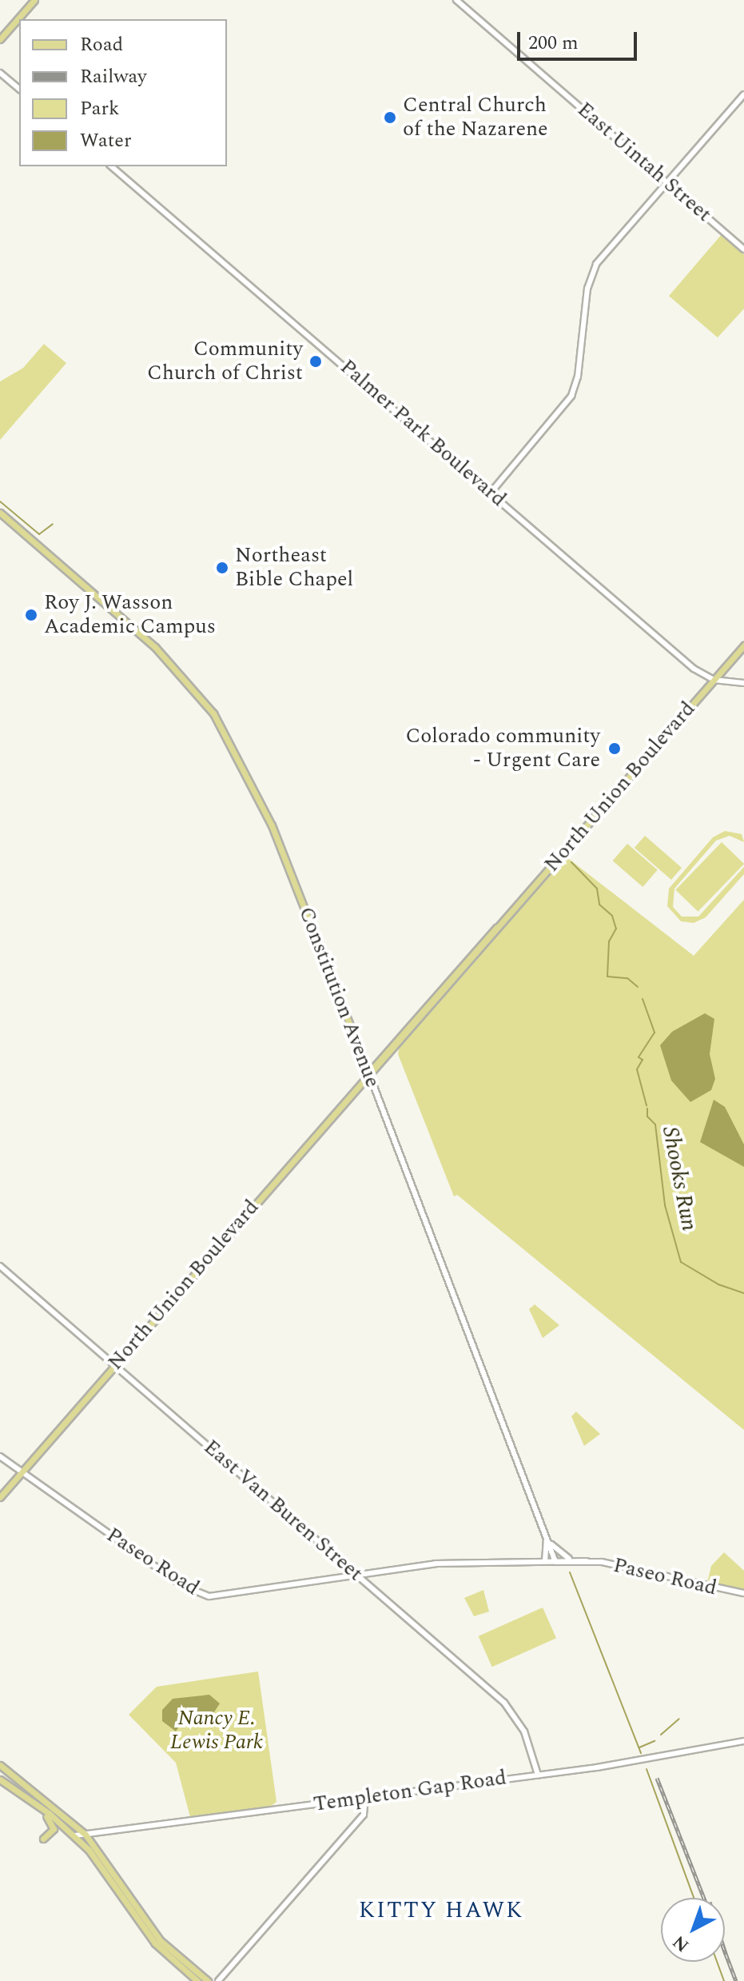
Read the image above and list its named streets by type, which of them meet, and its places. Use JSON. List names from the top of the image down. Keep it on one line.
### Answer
{"streets":{"main road":["North Union Boulevard","Constitution Avenue"],"street":["East Uintah Street","Palmer Park Boulevard","East Van Buren Street","Paseo Road","Templeton Gap Road"]},"crossings":[["Palmer Park Boulevard","North Union Boulevard"],["North Union Boulevard","Constitution Avenue"],["North Union Boulevard","East Van Buren Street"],["North Union Boulevard","Paseo Road"],["Constitution Avenue","Paseo Road"],["East Van Buren Street","Paseo Road"],["East Van Buren Street","Templeton Gap Road"]],"districts":["KITTY HAWK"],"water":["Shooks Run"],"parks":["Nancy E. Lewis Park"],"places":["Central Church of the Nazarene","Community Church of Christ","Northeast Bible Chapel","Roy J. Wasson Academic Campus","Colorado community - Urgent Care"],"legend":["Road","Railway","Park","Water"],"scale_bar":"200 m","north":"bottom left"}
